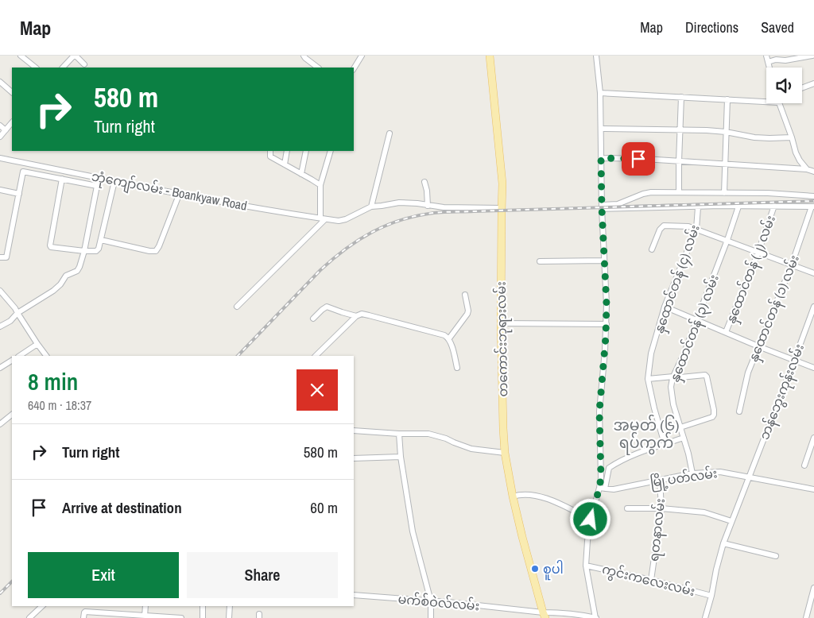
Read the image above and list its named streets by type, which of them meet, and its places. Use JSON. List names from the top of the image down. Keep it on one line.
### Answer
{"streets":{"main road":["တကောင်းဘုရားလမ်း"],"street":["ဘုံကျော်လမ်း - Boankyaw Road","နှထောင်တန် (၂) လမ်း","နှထောင်တန် (၄) လမ်း","နှထောင်တန် (၁) လမ်း","နှထောင်တန် (၃) လမ်း","ဘန်ဘွေးကုန်းလမ်း","မြို့ပတ်လမ်း","ရတနာလမ်း","ကွင်းကလေးလမ်း","မက်စ်ဝဲလ်လမ်း"]},"crossings":[["နှထောင်တန် (၃) လမ်း","မြို့ပတ်လမ်း"],["တကောင်းဘုရားလမ်း","မက်စ်ဝဲလ်လမ်း"],["ဘန်ဘွေးကုန်းလမ်း","မြို့ပတ်လမ်း"],["ဘန်ဘွေးကုန်းလမ်း","ကွင်းကလေးလမ်း"],["မြို့ပတ်လမ်း","ရတနာလမ်း"],["ရတနာလမ်း","ကွင်းကလေးလမ်း"]],"districts":["အမှတ် (၆) ရပ်ကွက်"],"places":["စူပါ"],"page":{"header":"Map","nav":["Map","Directions","Saved"],"turn":["580 m","Turn right"],"heading":["8 min","640 m · 18:37"],"list":[{"name":"Turn right","value":"580 m"},{"name":"Arrive at destination","value":"60 m"}],"buttons":["Exit","Share"]}}
